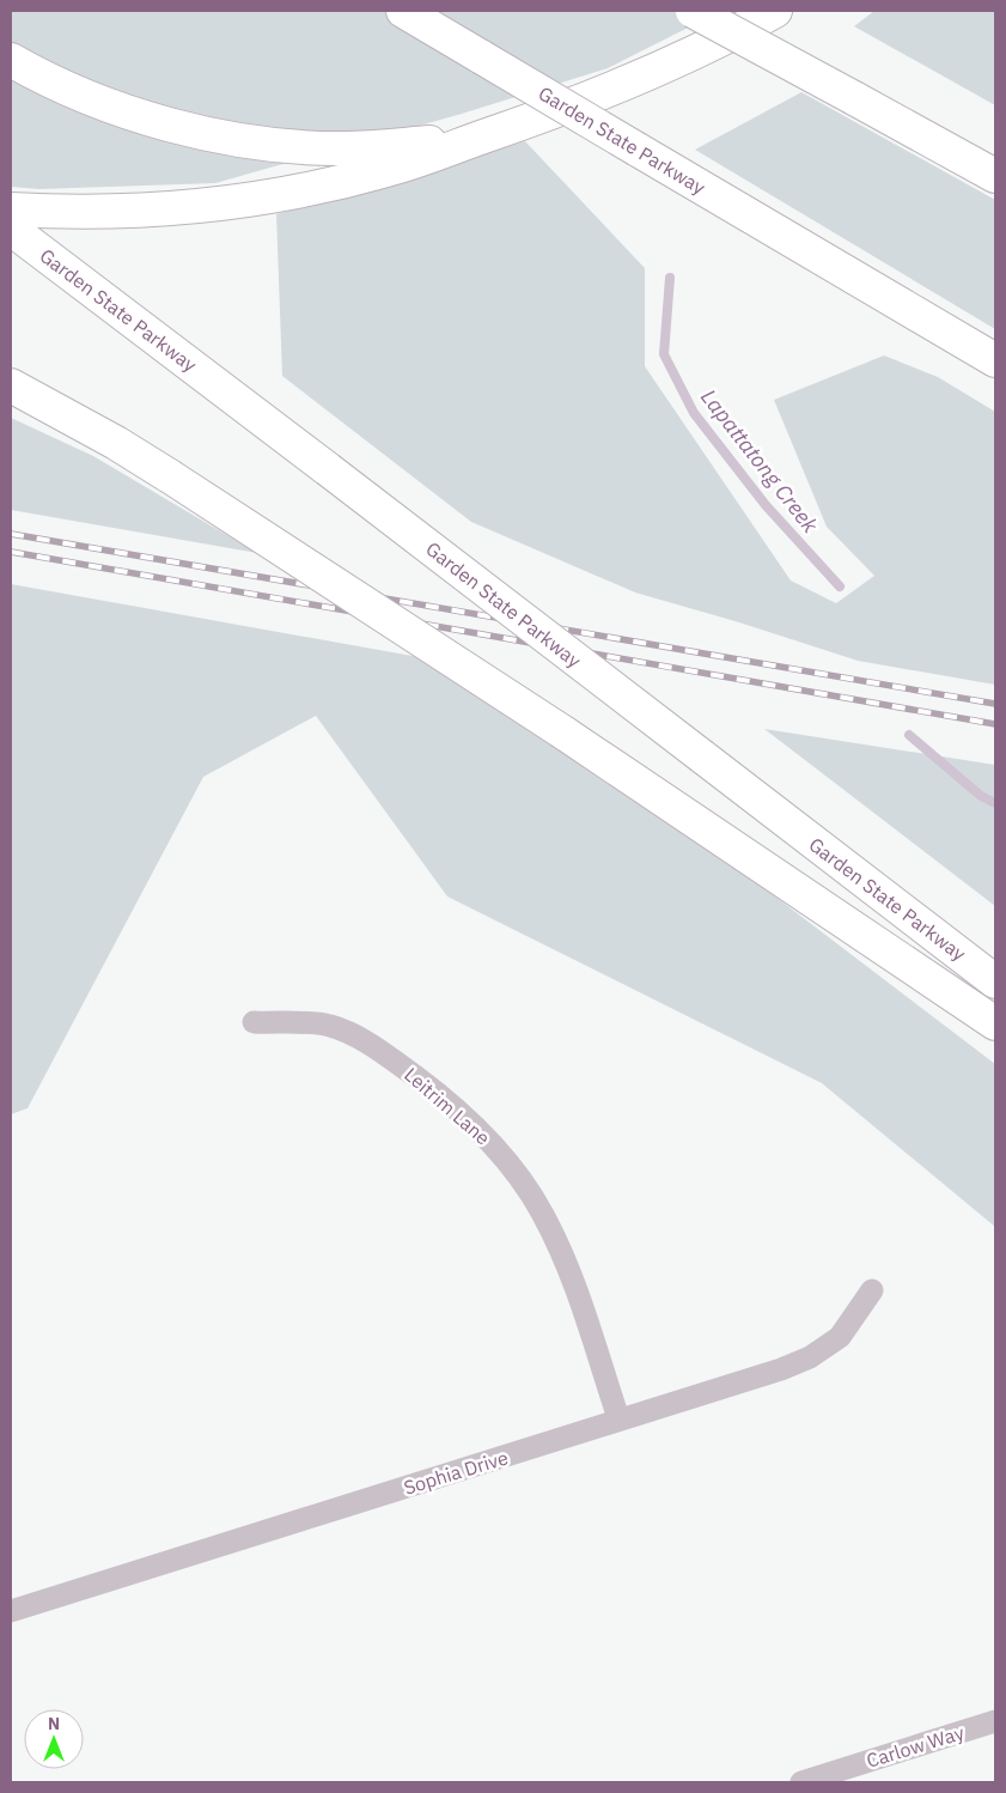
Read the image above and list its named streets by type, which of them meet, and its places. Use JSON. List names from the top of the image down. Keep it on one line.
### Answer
{"streets":{"highway":["Garden State Parkway"],"street":["Leitrim Lane","Sophia Drive","Carlow Way"]},"crossings":[["Leitrim Lane","Sophia Drive"]],"water":["Lapattatong Creek"],"north":"top"}
